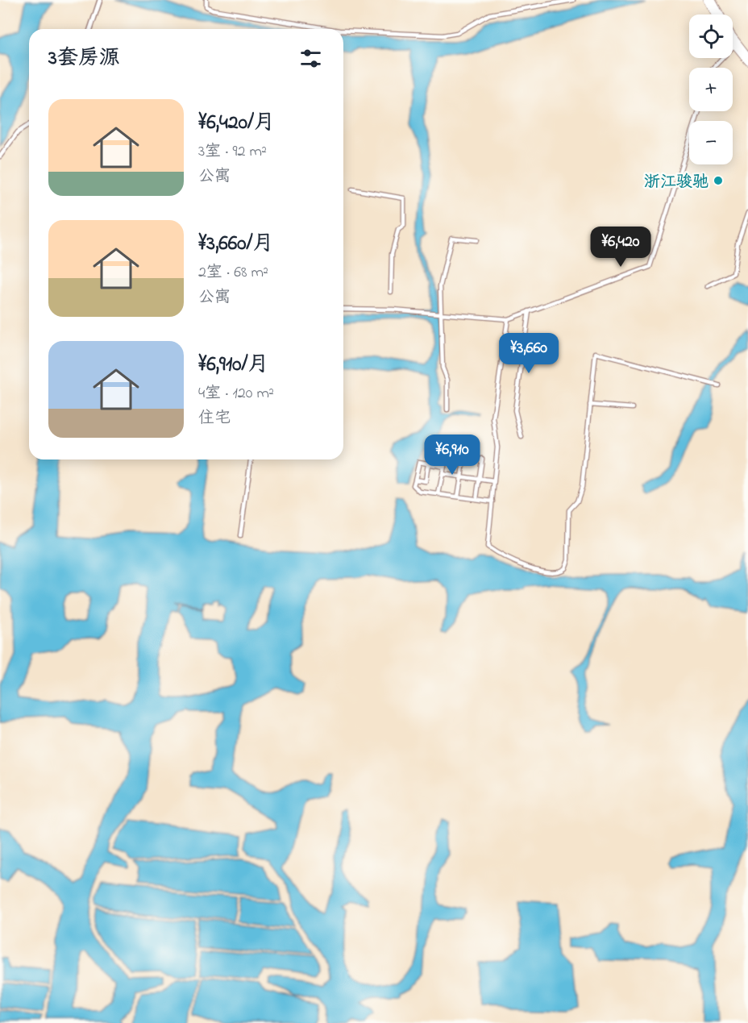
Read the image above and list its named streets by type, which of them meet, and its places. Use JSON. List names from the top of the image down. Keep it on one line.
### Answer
{"places":["浙江骏驰"],"page":{"map_buttons":["+","−"],"heading":"3套房源","list":[{"name":"¥6,420/月","note":"3室 · 92 m² · 公寓"},{"name":"¥3,660/月","note":"2室 · 68 m² · 公寓"},{"name":"¥6,910/月","note":"4室 · 120 m² · 住宅"}],"price":["¥6,420","¥3,660","¥6,910"]}}
